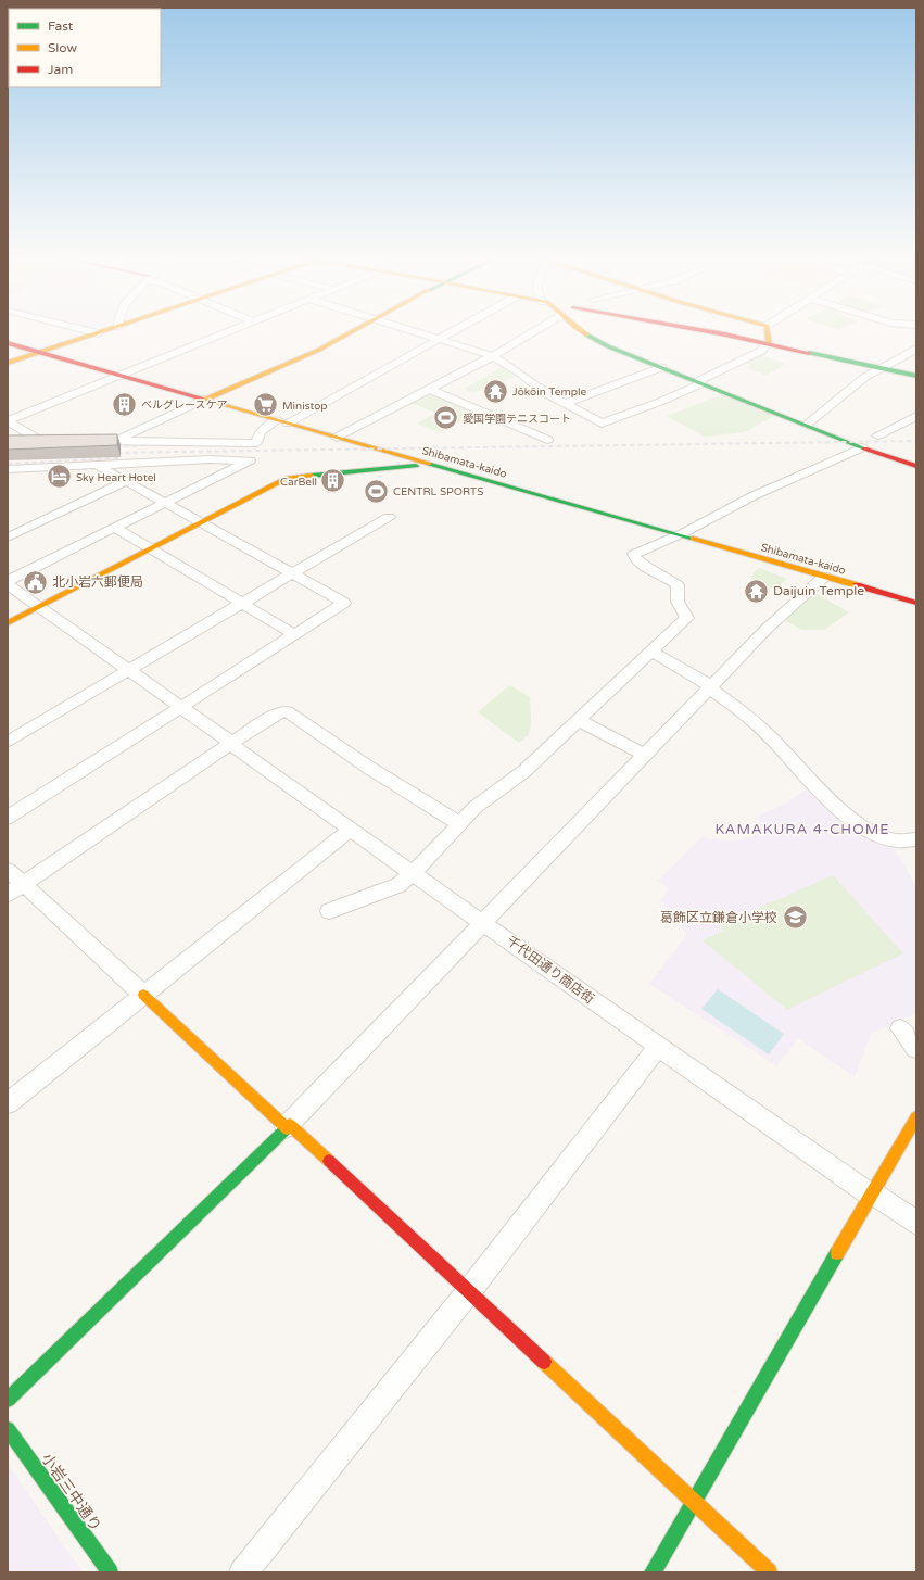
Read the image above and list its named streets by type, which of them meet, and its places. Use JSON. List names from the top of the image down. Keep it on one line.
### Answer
{"streets":{"street":["Shibamata-kaido","千代田通り商店街","小岩三中通り"]},"districts":["KAMAKURA 4-CHOME"],"places":{"temple":["Jōkōin Temple","Daijuin Temple"],"building":["ベルグレースケア","CarBell"],"supermarket":["Ministop"],"sports":["愛国学園テニスコート","CENTRL SPORTS"],"hotel":["Sky Heart Hotel"],"public building":["北小岩六郵便局"],"school or university":["葛飾区立鎌倉小学校"]},"legend":["Fast","Slow","Jam"]}
